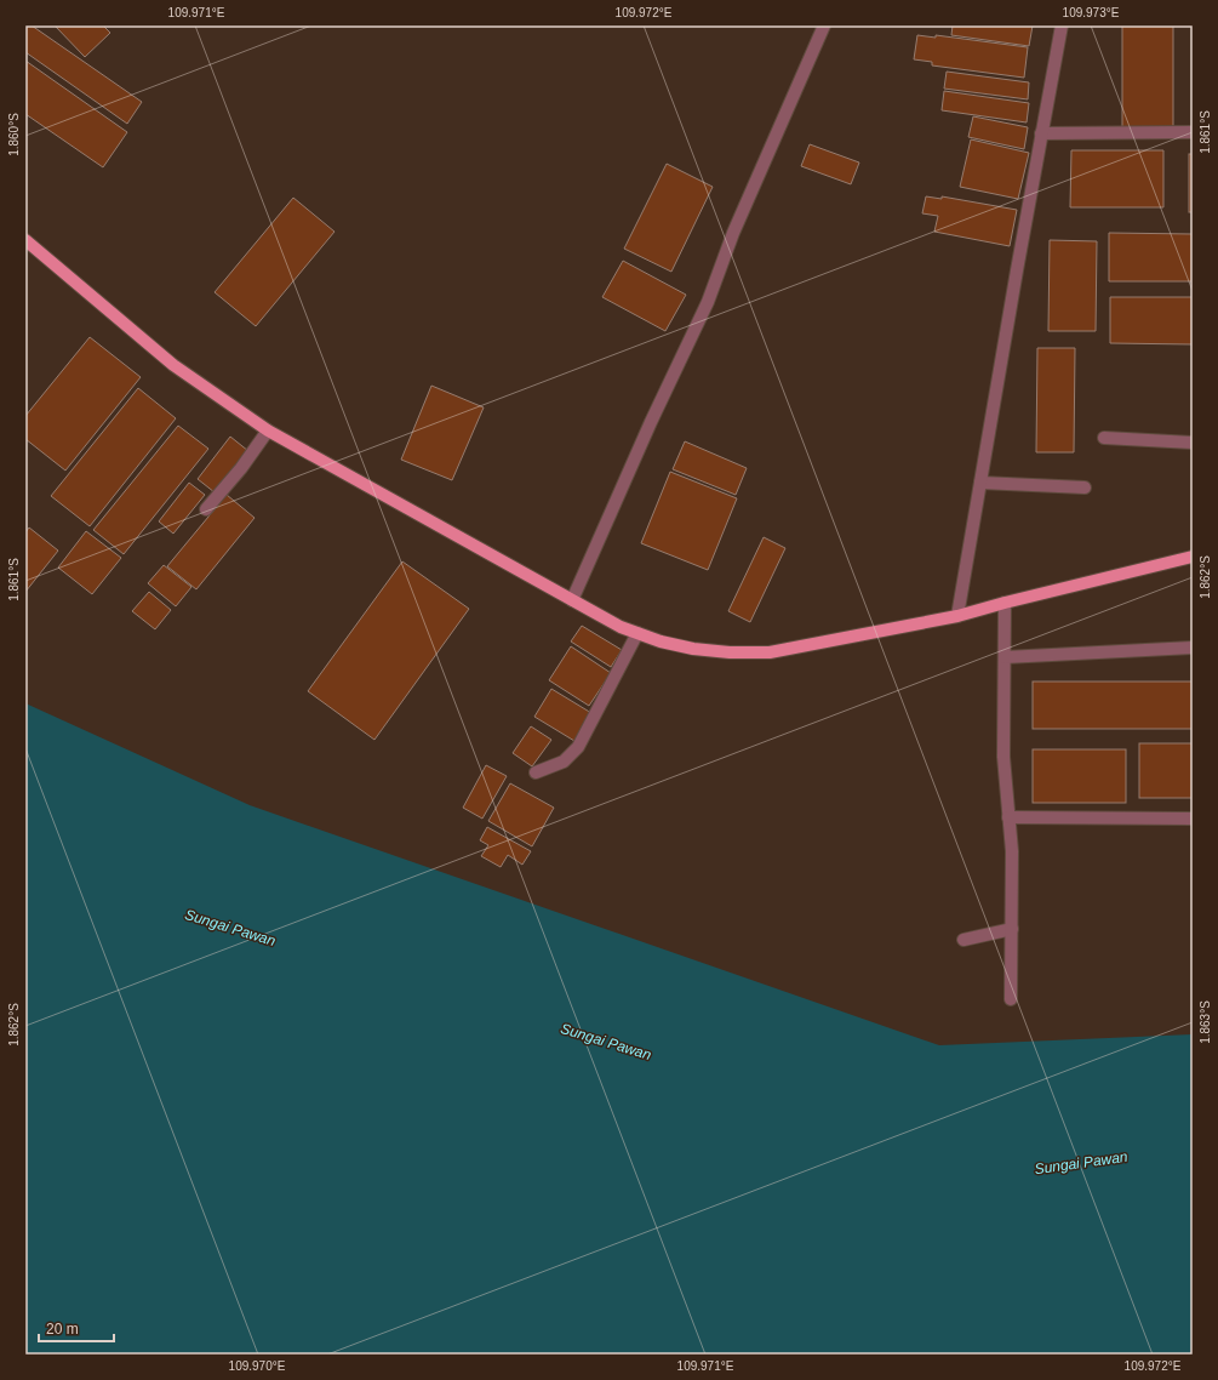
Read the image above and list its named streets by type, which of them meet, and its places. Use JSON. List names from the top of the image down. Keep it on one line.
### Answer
{"water":["Sungai Pawan"],"scale_bar":"20 m","coordinates":["109.971°E","109.972°E","109.973°E","1.861°S","1.860°S","1.862°S","1.863°S","109.970°E"]}
